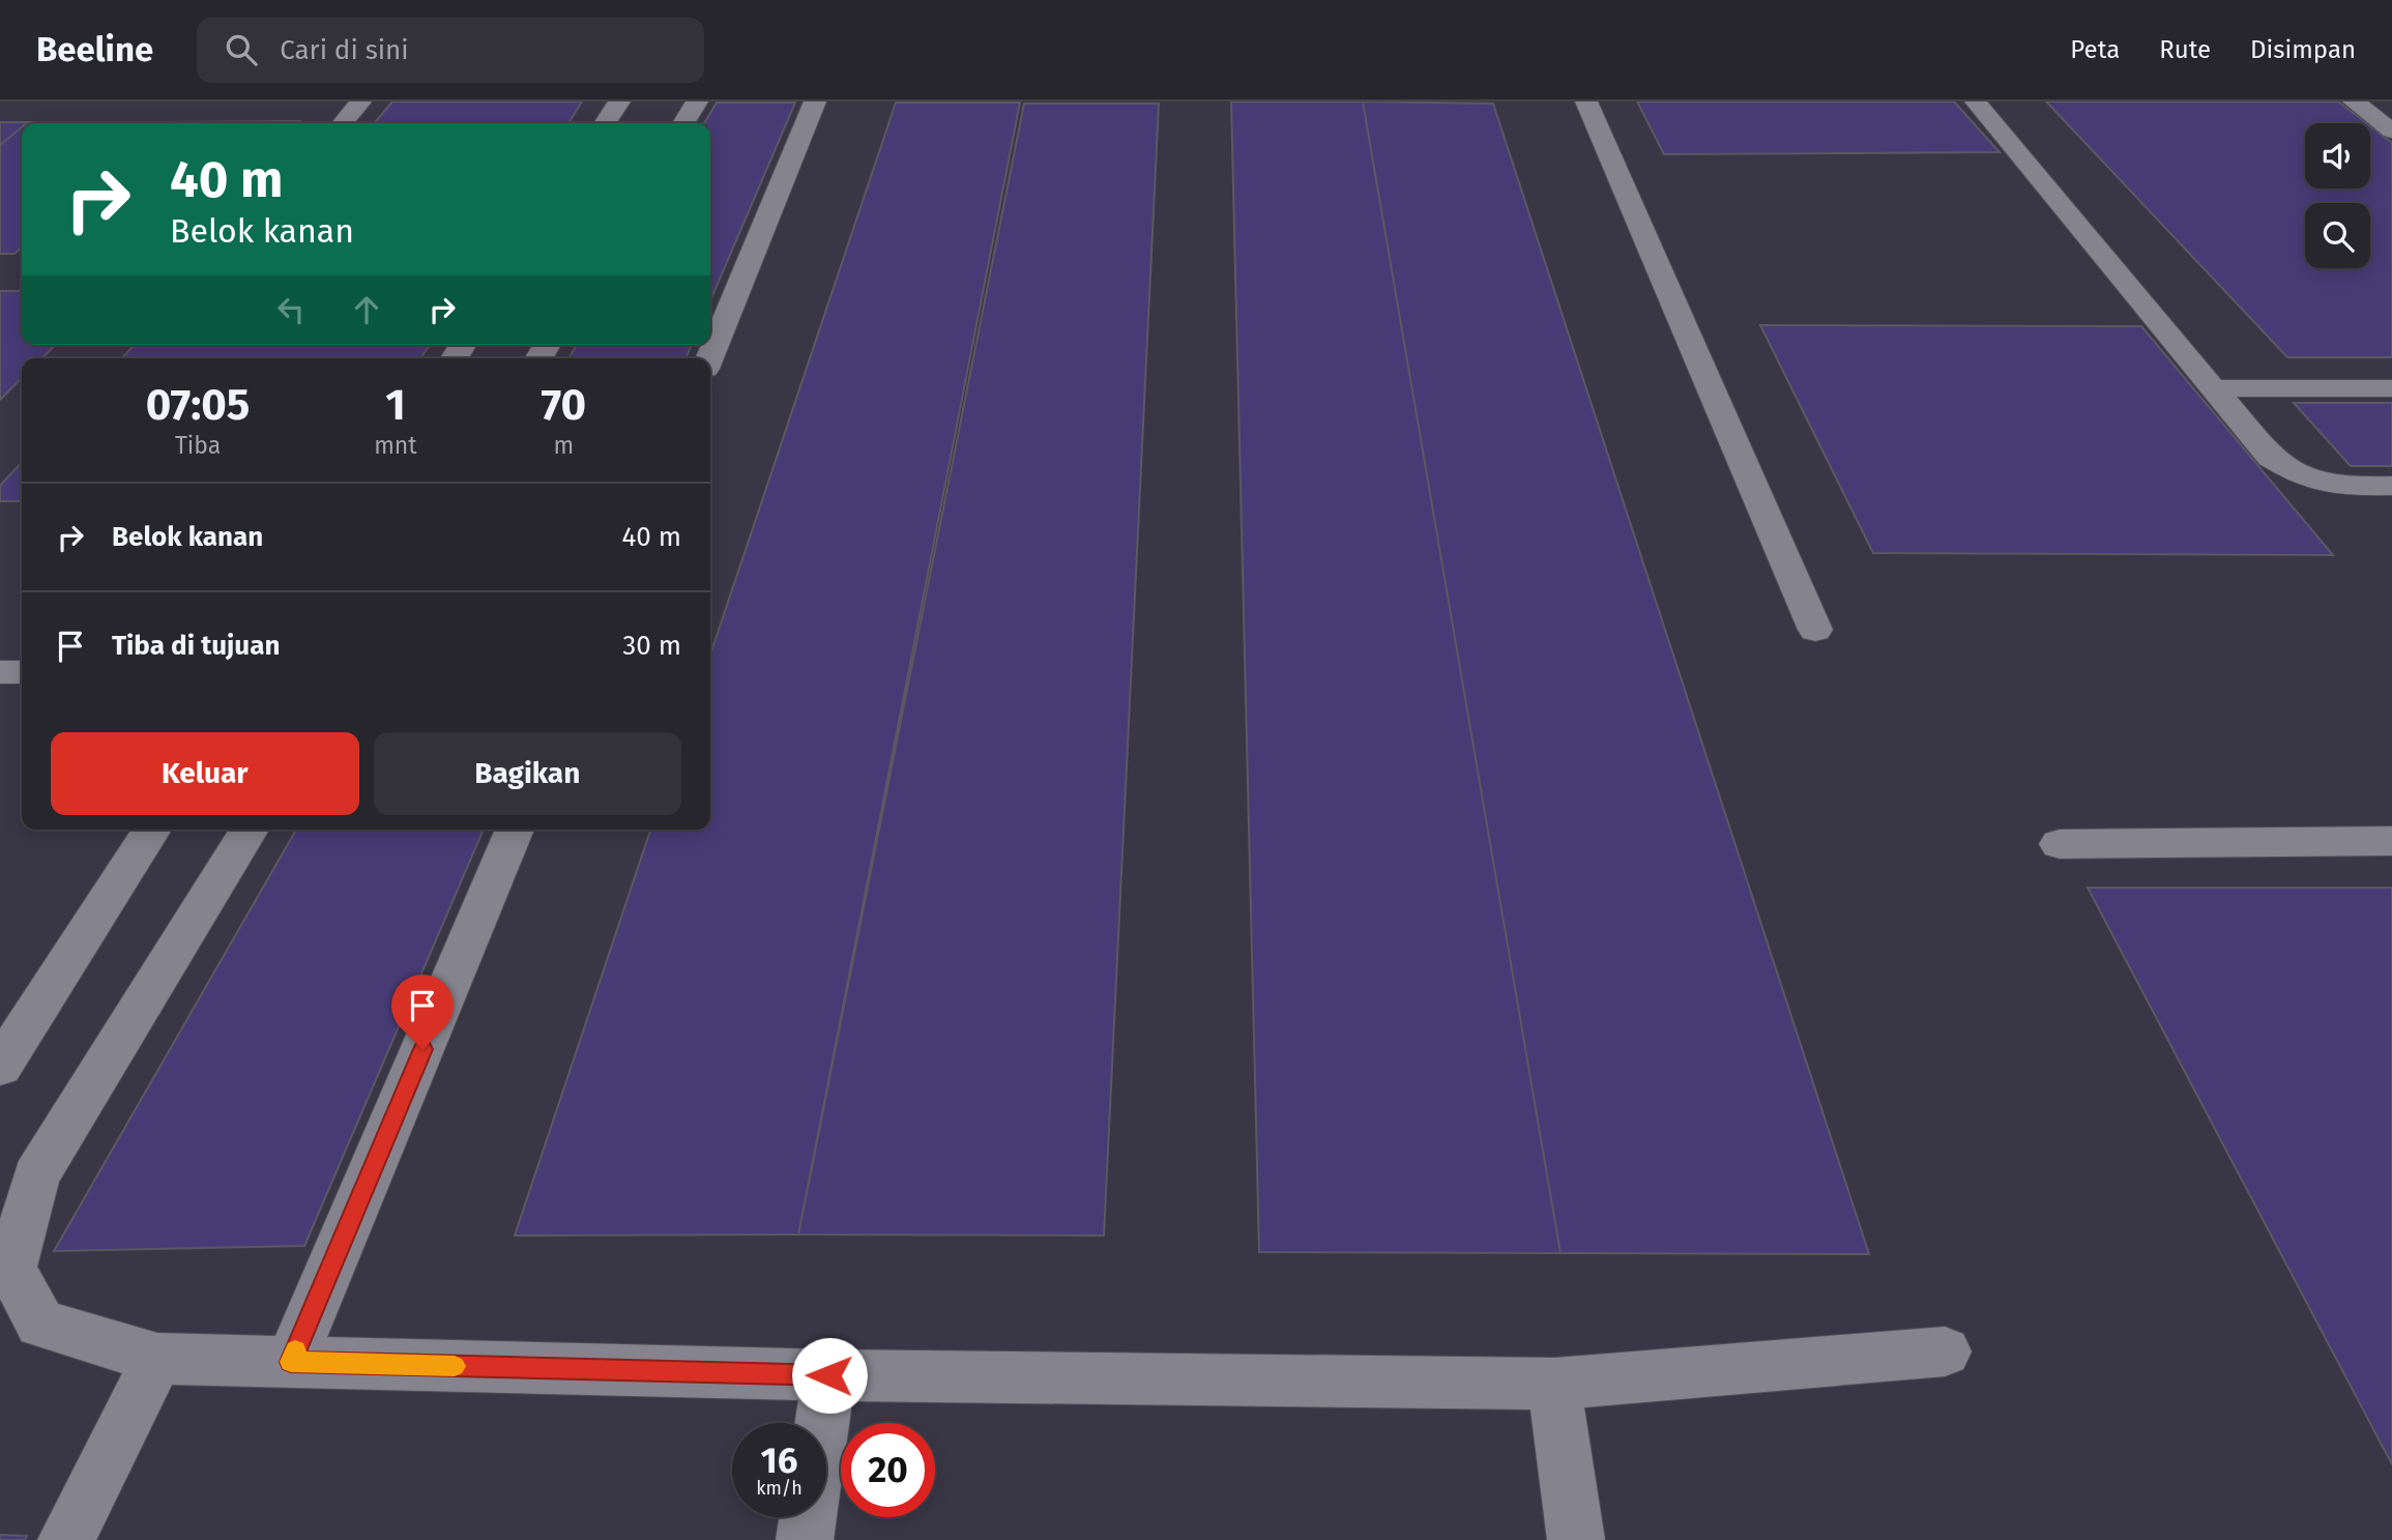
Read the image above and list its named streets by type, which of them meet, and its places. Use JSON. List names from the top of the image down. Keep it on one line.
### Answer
{"page":{"header":"Beeline","search":"Cari di sini","nav":["Peta","Rute","Disimpan"],"turn":["40 m","Belok kanan"],"eta":["07:05","Tiba","1","mnt","70","m"],"list":[{"name":"Belok kanan","value":"40 m"},{"name":"Tiba di tujuan","value":"30 m"}],"buttons":["Keluar","Bagikan"],"speed":"16 km/h","limit":"20"}}
